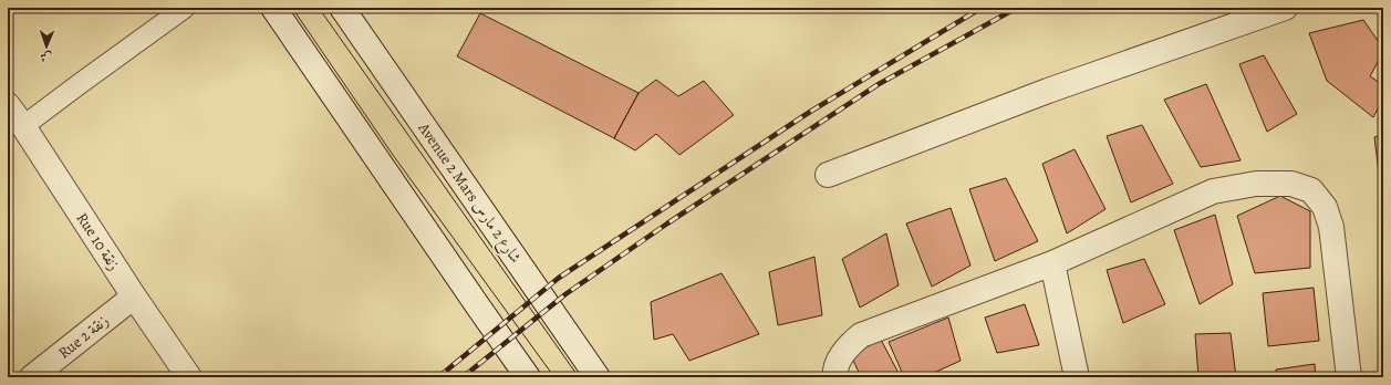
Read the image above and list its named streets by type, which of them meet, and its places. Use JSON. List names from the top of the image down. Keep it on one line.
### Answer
{"streets":{"street":["Avenue 2 Mars شارع 2 مارس","Rue 10 زنقة","Rue 2 زنقة"]},"crossings":[["Rue 10 زنقة","Rue 2 زنقة"]],"north":"bottom"}
